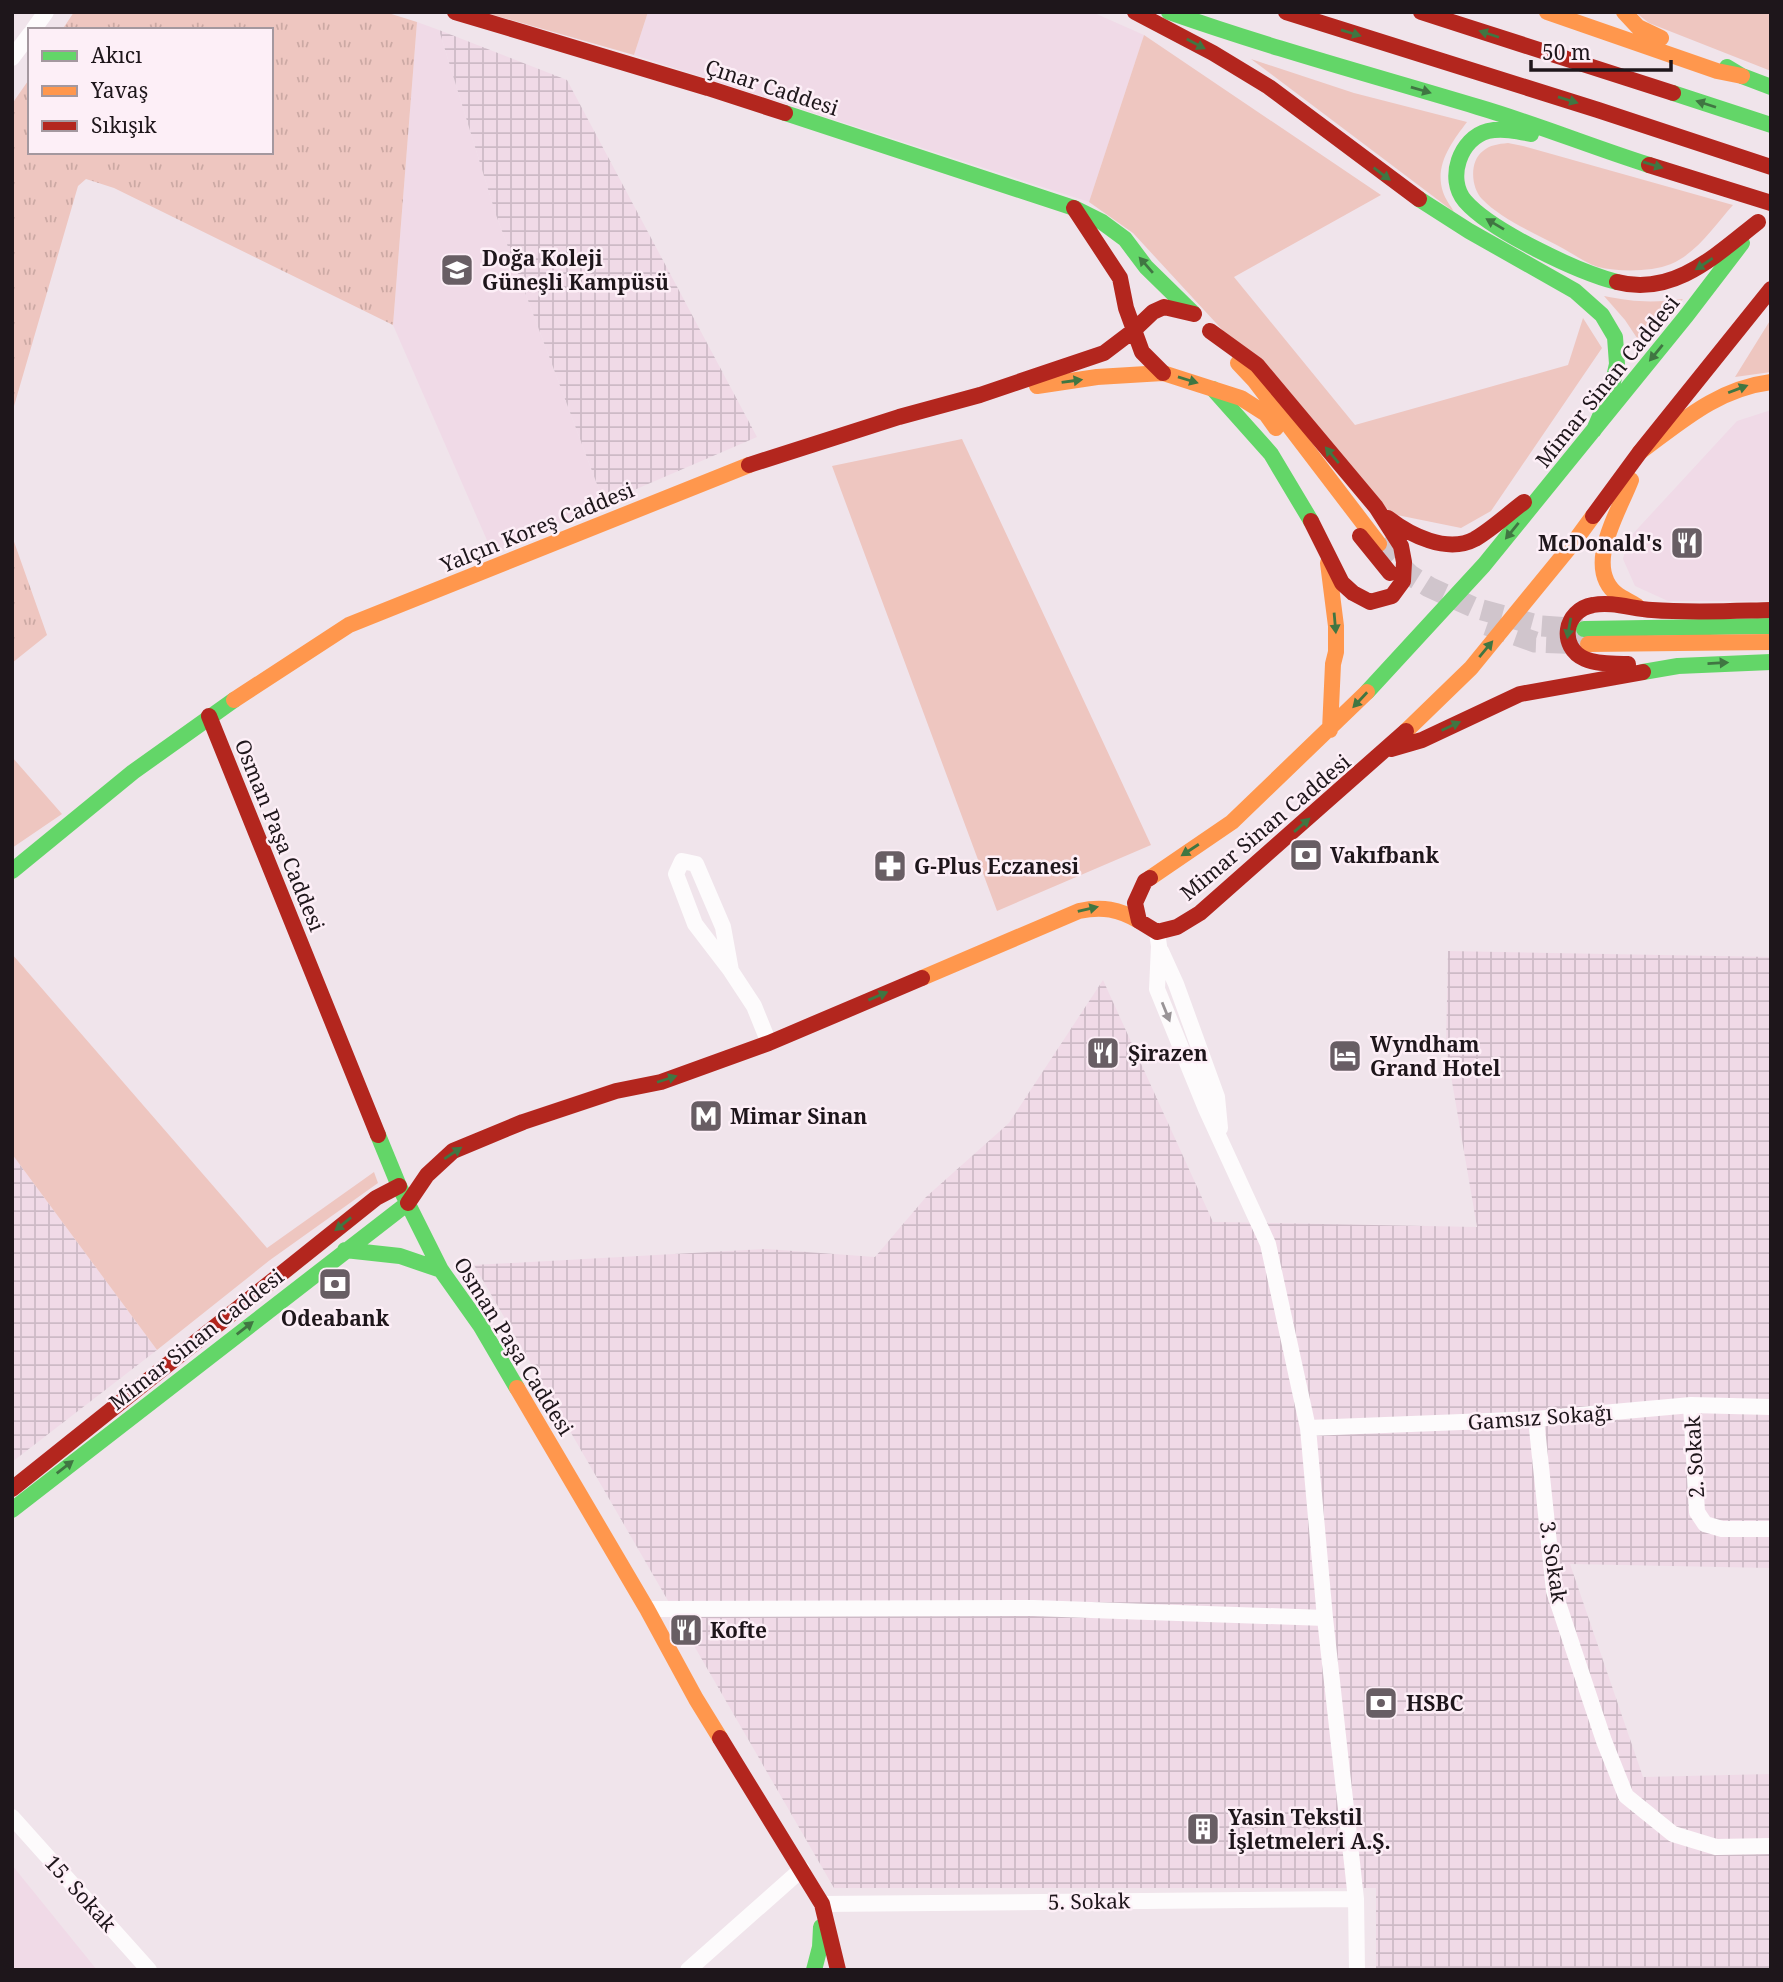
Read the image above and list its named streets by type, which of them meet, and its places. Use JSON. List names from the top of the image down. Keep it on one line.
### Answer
{"streets":{"main road":["Çınar Caddesi","Mimar Sinan Caddesi","Yalçın Koreş Caddesi","Osman Paşa Caddesi"],"street":["Gamsız Sokağı","2. Sokak","3. Sokak","15. Sokak","5. Sokak"]},"crossings":[["Çınar Caddesi","Yalçın Koreş Caddesi"],["Mimar Sinan Caddesi","Osman Paşa Caddesi"],["Yalçın Koreş Caddesi","Osman Paşa Caddesi"],["Osman Paşa Caddesi","5. Sokak"],["Gamsız Sokağı","2. Sokak"],["Gamsız Sokağı","3. Sokak"]],"places":{"school or university":["Doğa Koleji Güneşli Kampüsü"],"restaurant":["McDonald's","Şirazen","Kofte"],"bank":["Vakıfbank","Odeabank","HSBC"],"pharmacy":["G-Plus Eczanesi"],"hotel":["Wyndham Grand Hotel"],"metro station":["Mimar Sinan"],"building":["Yasin Tekstil İşletmeleri A.Ş."]},"legend":["Akıcı","Yavaş","Sıkışık"],"scale_bar":"50 m"}
